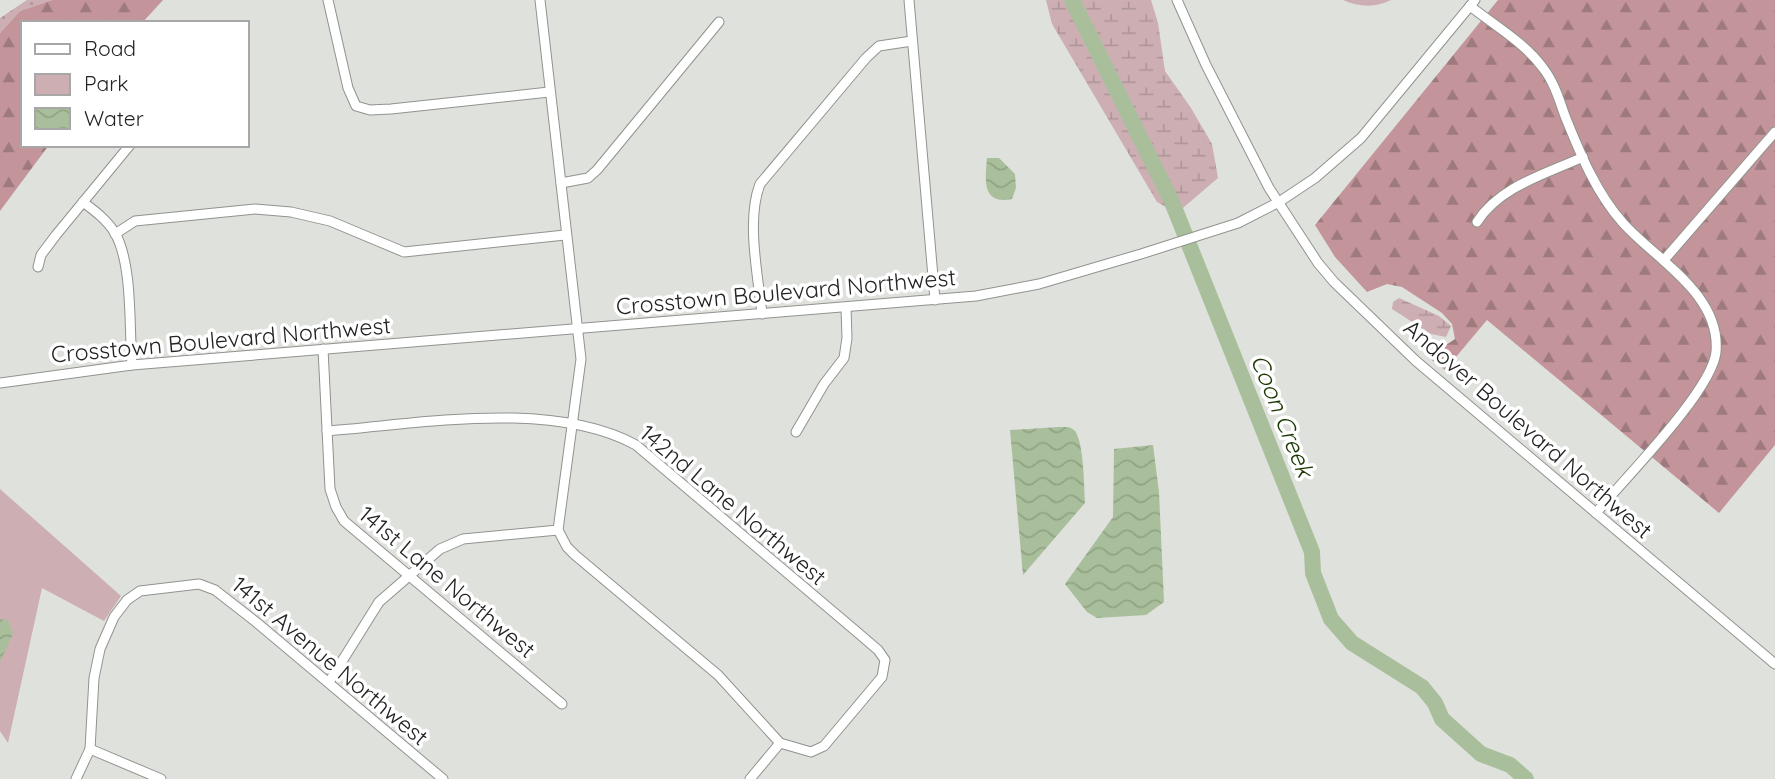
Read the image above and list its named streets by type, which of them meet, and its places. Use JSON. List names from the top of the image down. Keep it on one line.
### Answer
{"streets":{"street":["Crosstown Boulevard Northwest","Andover Boulevard Northwest","142nd Lane Northwest","141st Lane Northwest","141st Avenue Northwest"]},"crossings":[["Crosstown Boulevard Northwest","Andover Boulevard Northwest"],["Crosstown Boulevard Northwest","141st Lane Northwest"],["142nd Lane Northwest","141st Lane Northwest"]],"water":["Coon Creek"],"legend":["Road","Park","Water"]}
